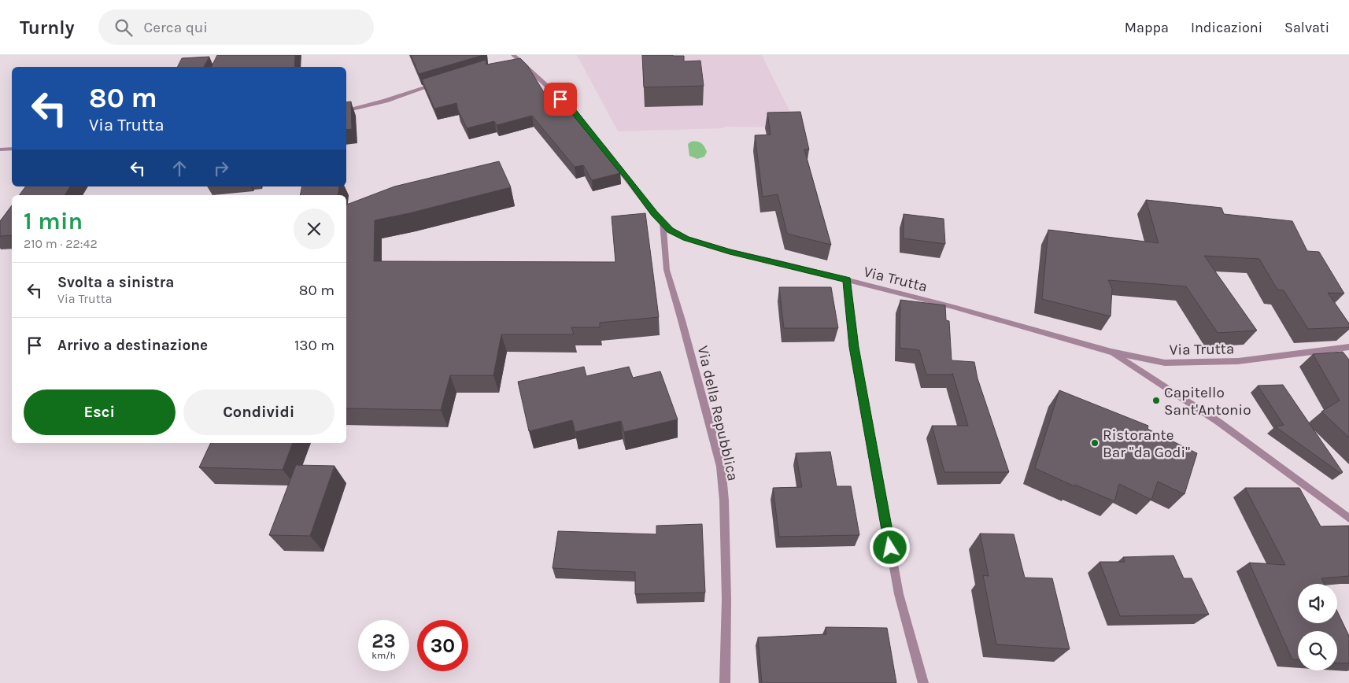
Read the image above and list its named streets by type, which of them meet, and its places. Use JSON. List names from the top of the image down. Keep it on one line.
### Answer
{"streets":{"street":["Via Trutta","Via della Repubblica"]},"crossings":[["Via Trutta","Via della Repubblica"]],"places":["Capitello Sant'Antonio","Ristorante Bar \"da Godi\""],"page":{"header":"Turnly","search":"Cerca qui","nav":["Mappa","Indicazioni","Salvati"],"turn":["80 m","Via Trutta"],"heading":["1 min","210 m · 22:42"],"list":[{"name":"Svolta a sinistra","note":"Via Trutta","value":"80 m"},{"name":"Arrivo a destinazione","value":"130 m"}],"buttons":["Esci","Condividi"],"speed":"23 km/h","limit":"30"}}
